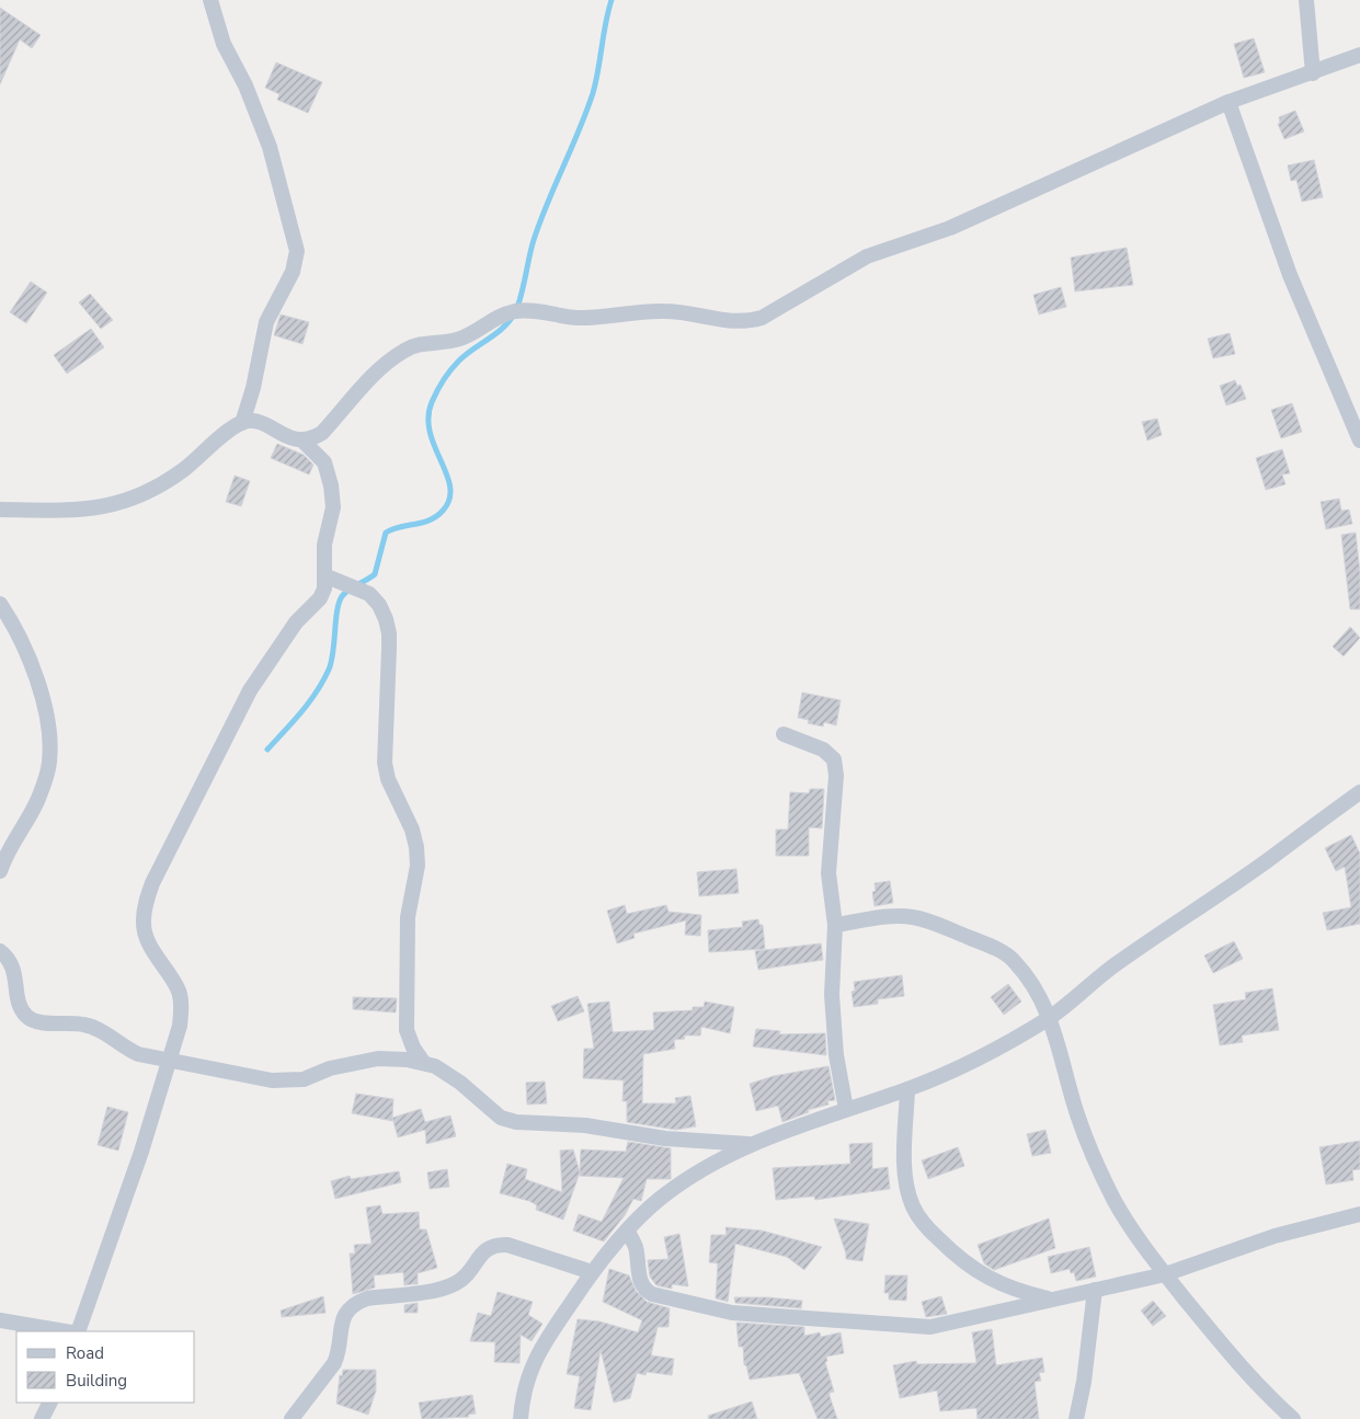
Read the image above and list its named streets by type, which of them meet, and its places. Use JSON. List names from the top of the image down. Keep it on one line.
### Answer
{"legend":["Road","Building"]}
